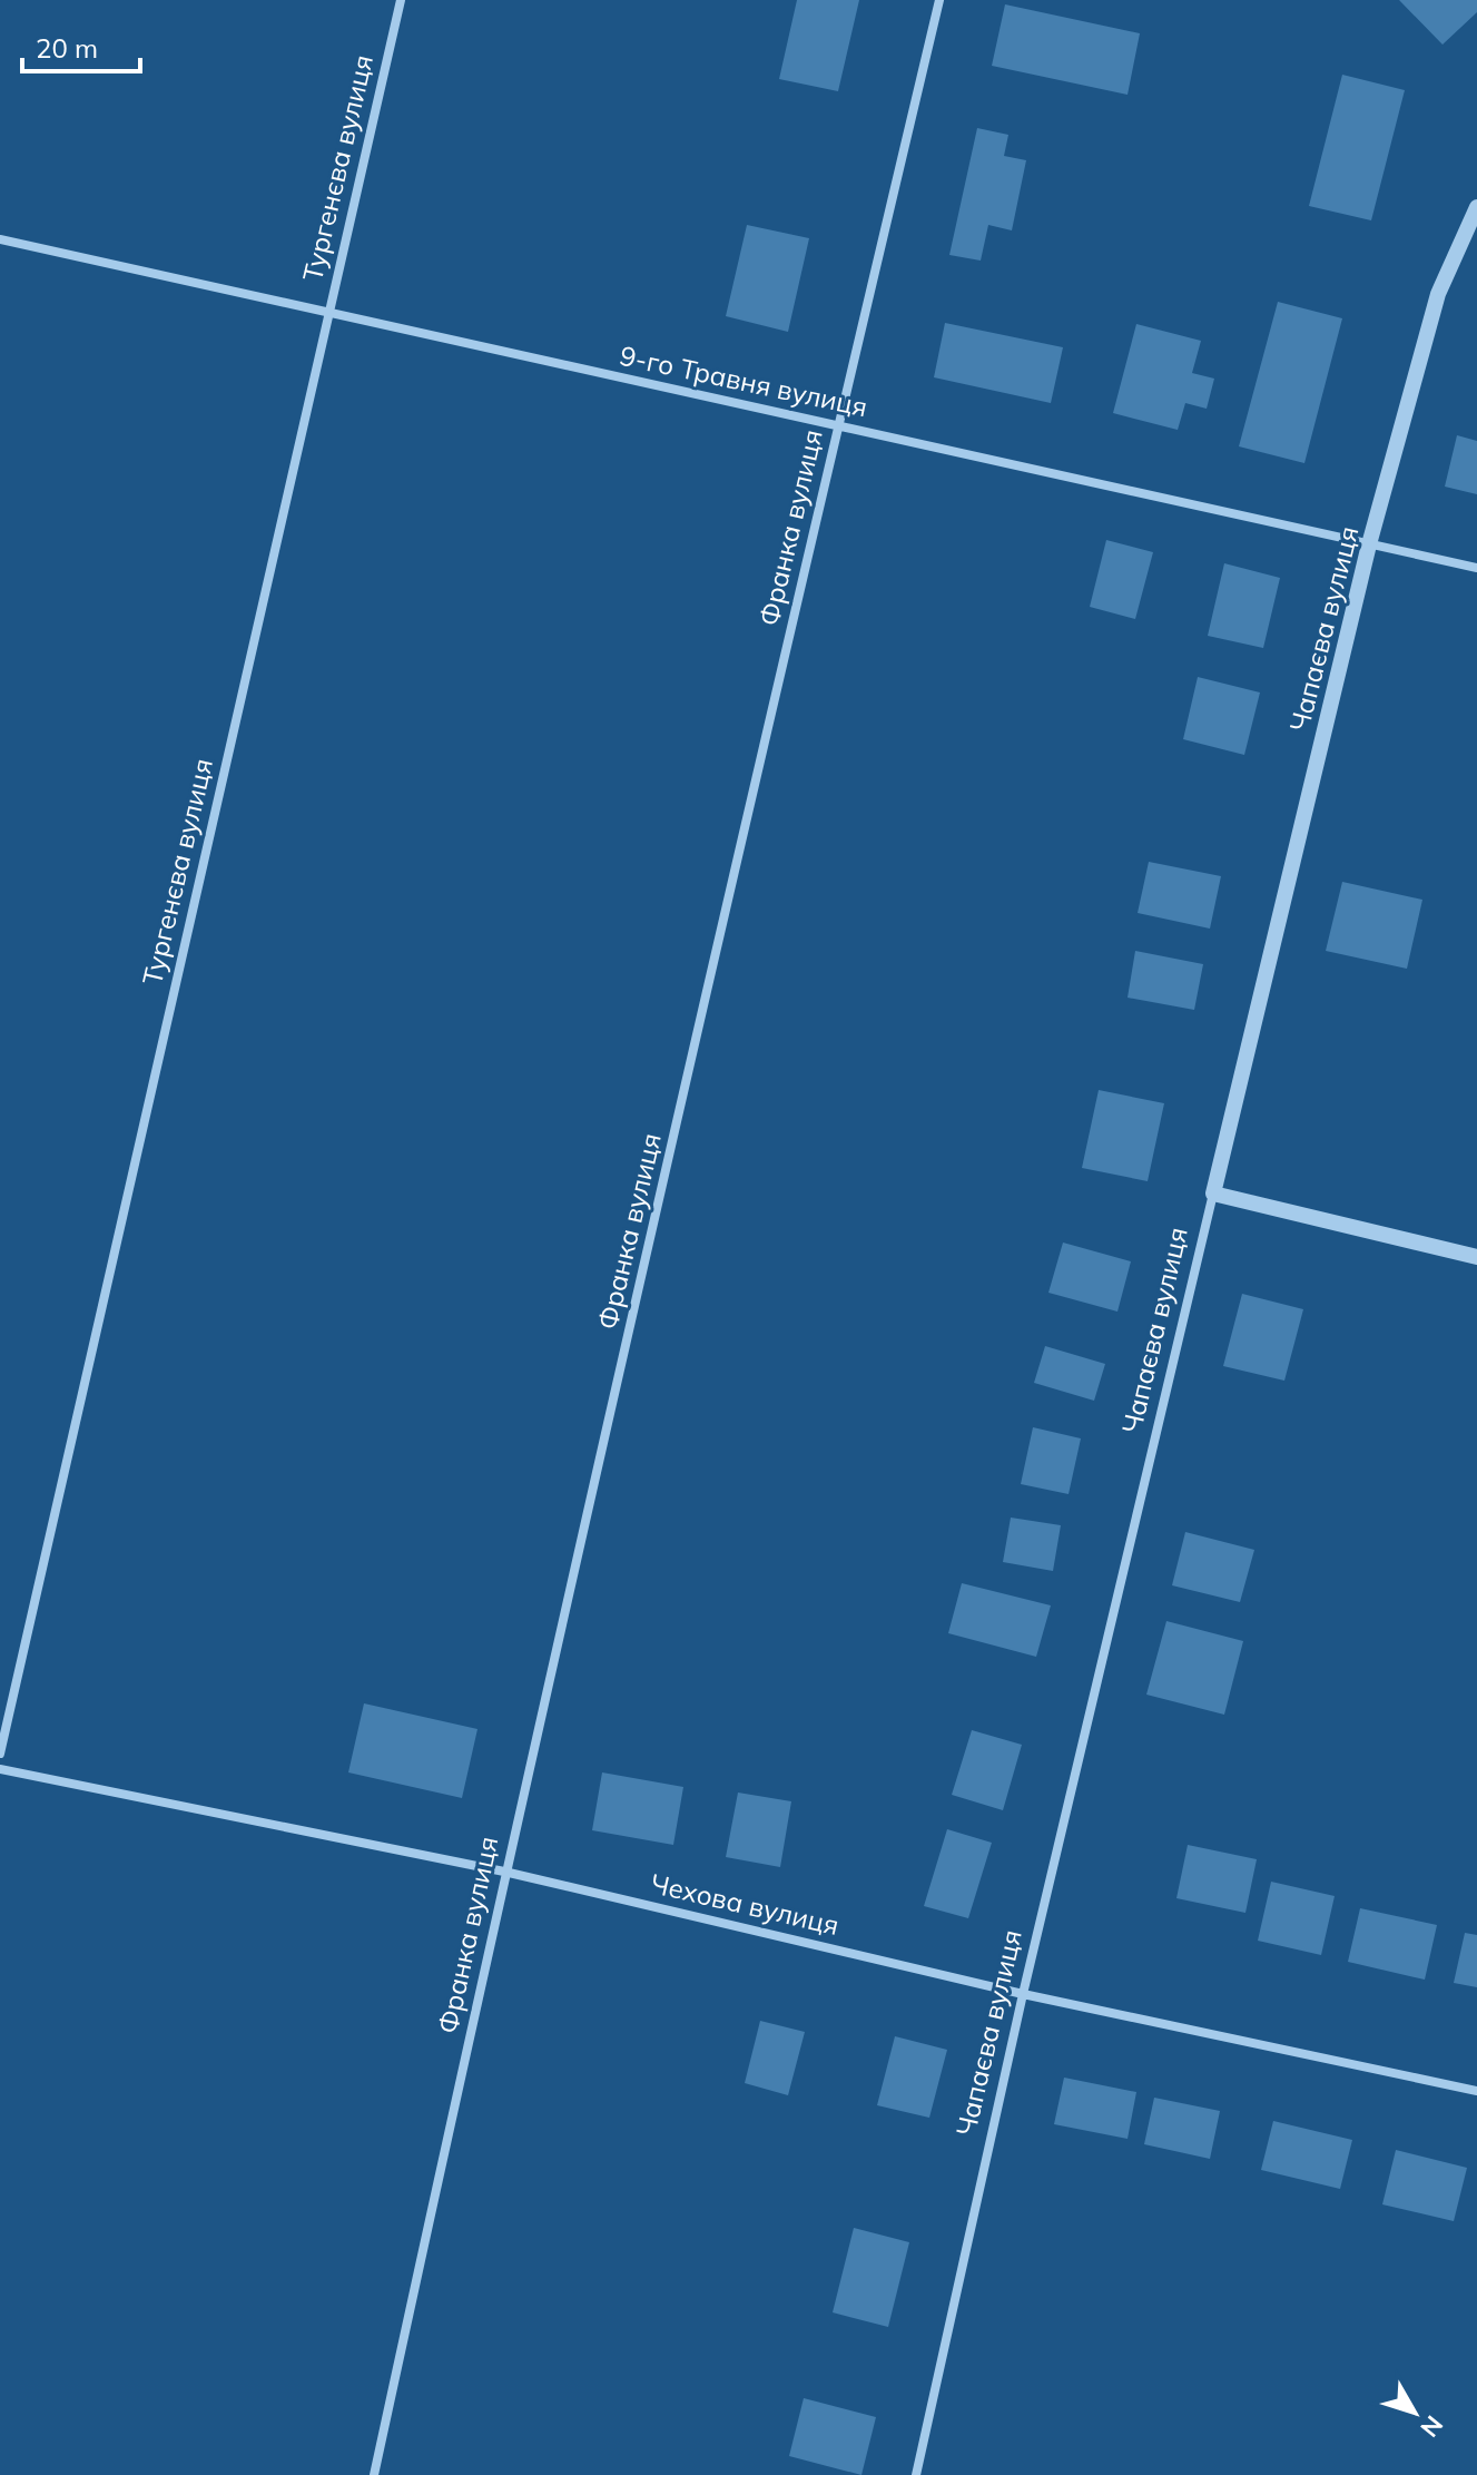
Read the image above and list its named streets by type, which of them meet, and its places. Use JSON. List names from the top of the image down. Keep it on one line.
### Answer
{"streets":{"street":["Тургенєва вулиця","9-го Травня вулиця","Франка вулиця","Чапаєва вулиця","Чехова вулиця"]},"crossings":[["Тургенєва вулиця","9-го Травня вулиця"],["9-го Травня вулиця","Франка вулиця"],["9-го Травня вулиця","Чапаєва вулиця"],["Франка вулиця","Чехова вулиця"],["Чапаєва вулиця","Чехова вулиця"]],"scale_bar":"20 m","north":"bottom right"}
